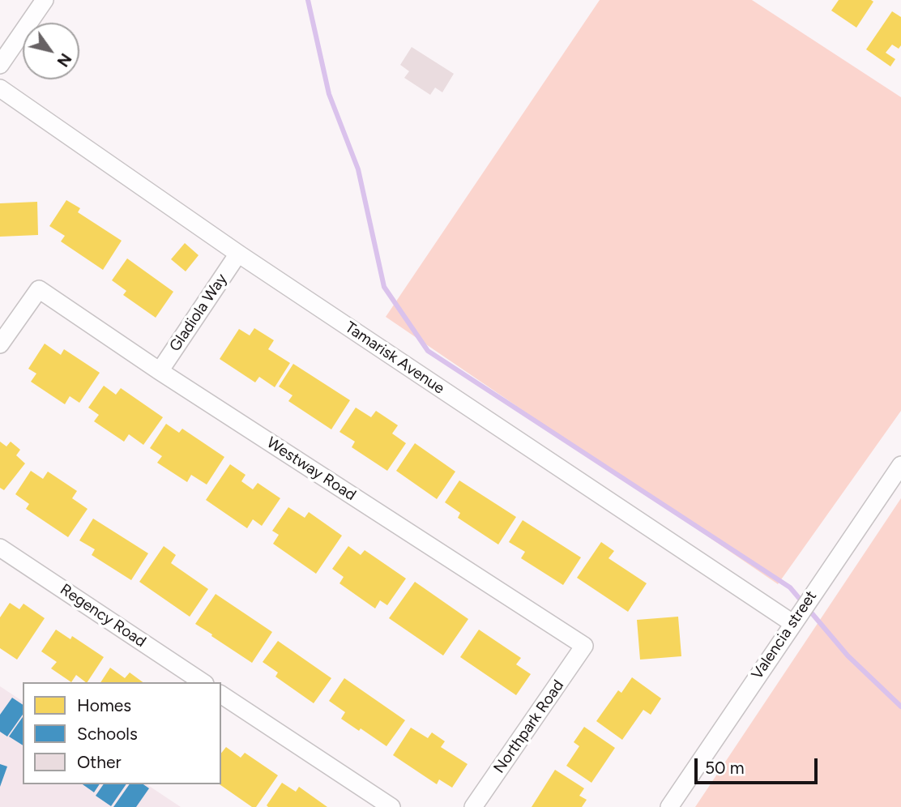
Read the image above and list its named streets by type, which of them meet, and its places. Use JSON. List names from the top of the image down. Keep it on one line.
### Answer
{"streets":{"street":["Gladiola Way","Tamarisk Avenue","Westway Road","Regency Road","Valencia street","Northpark Road"]},"crossings":[["Gladiola Way","Tamarisk Avenue"],["Gladiola Way","Westway Road"],["Tamarisk Avenue","Valencia street"],["Westway Road","Northpark Road"]],"legend":["Homes","Schools","Other"],"scale_bar":"50 m","north":"bottom right"}
